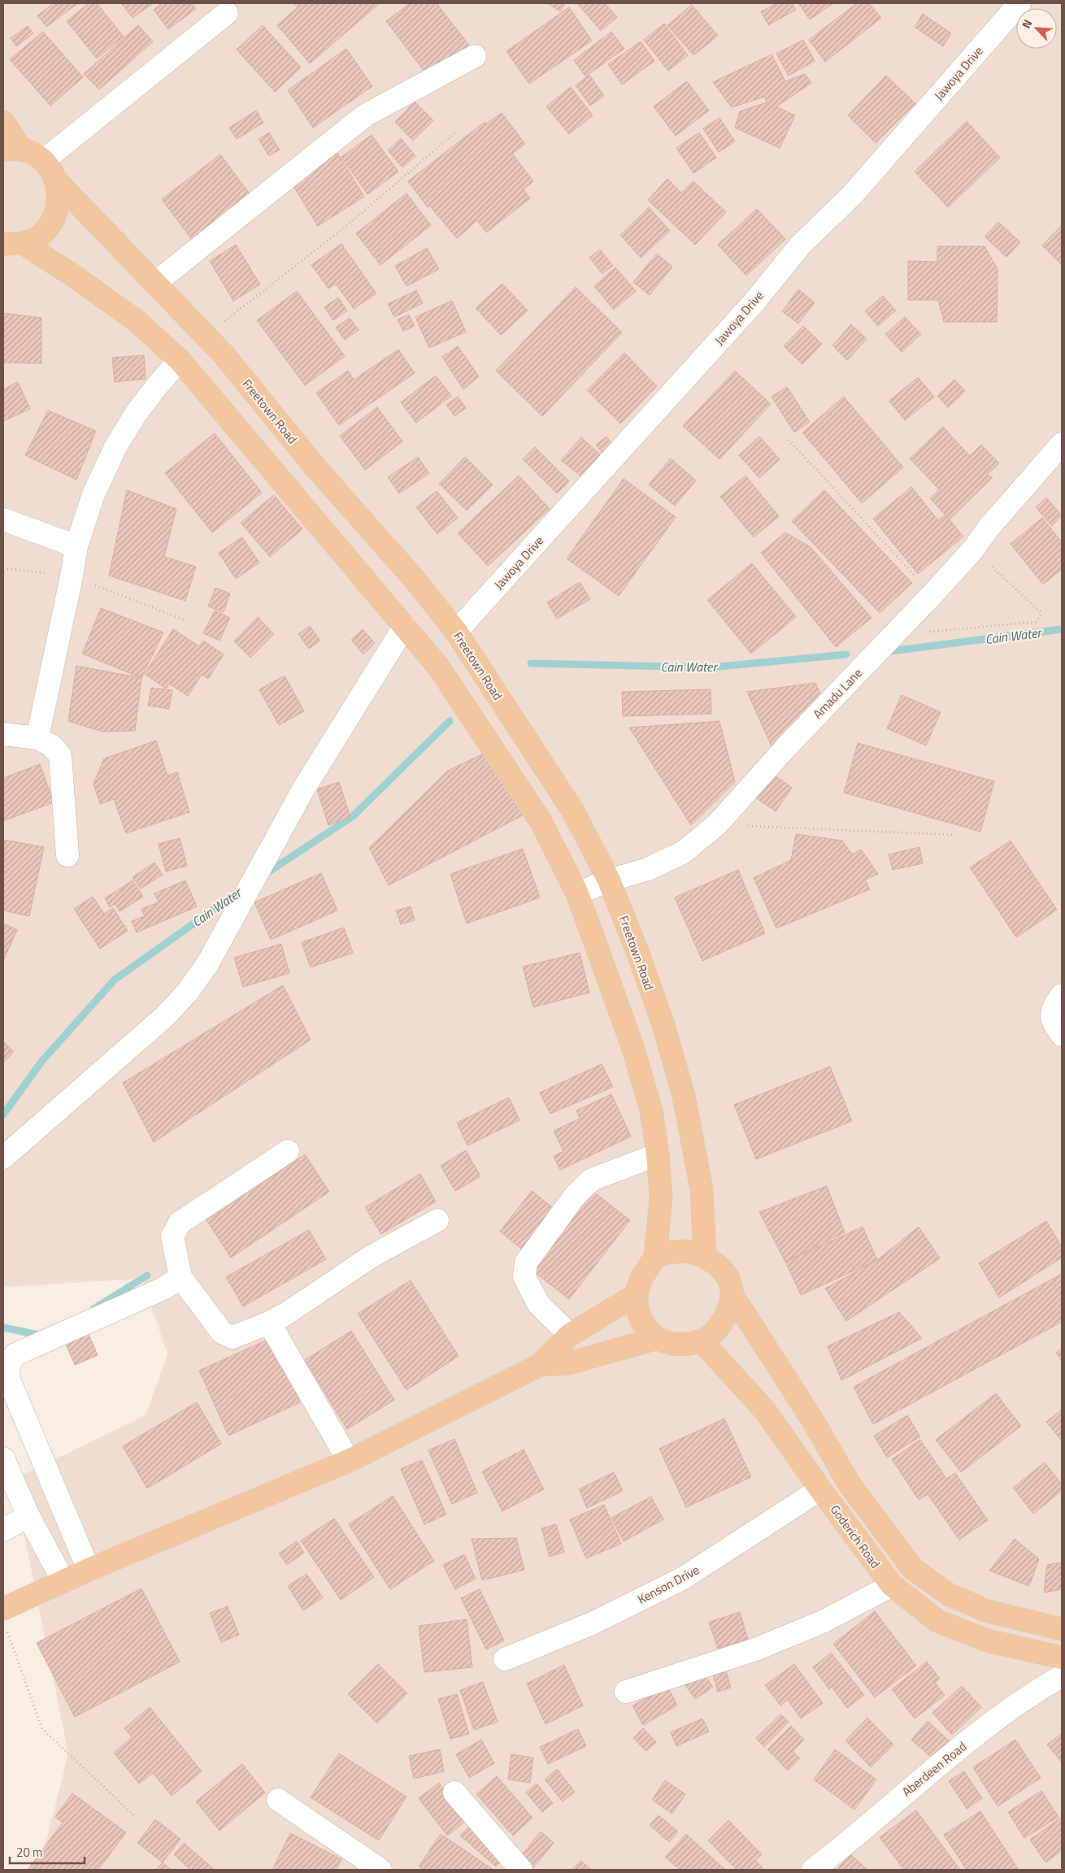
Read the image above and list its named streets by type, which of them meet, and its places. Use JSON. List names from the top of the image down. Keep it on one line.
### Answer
{"streets":{"main road":["Freetown Road","Goderich Road"],"street":["Jawoya Drive","Amadu Lane","Kenson Drive","Aberdeen Road"]},"crossings":[["Jawoya Drive","Freetown Road"],["Freetown Road","Amadu Lane"],["Freetown Road","Goderich Road"],["Goderich Road","Kenson Drive"]],"water":["Cain Water"],"scale_bar":"20 m","north":"top left"}
